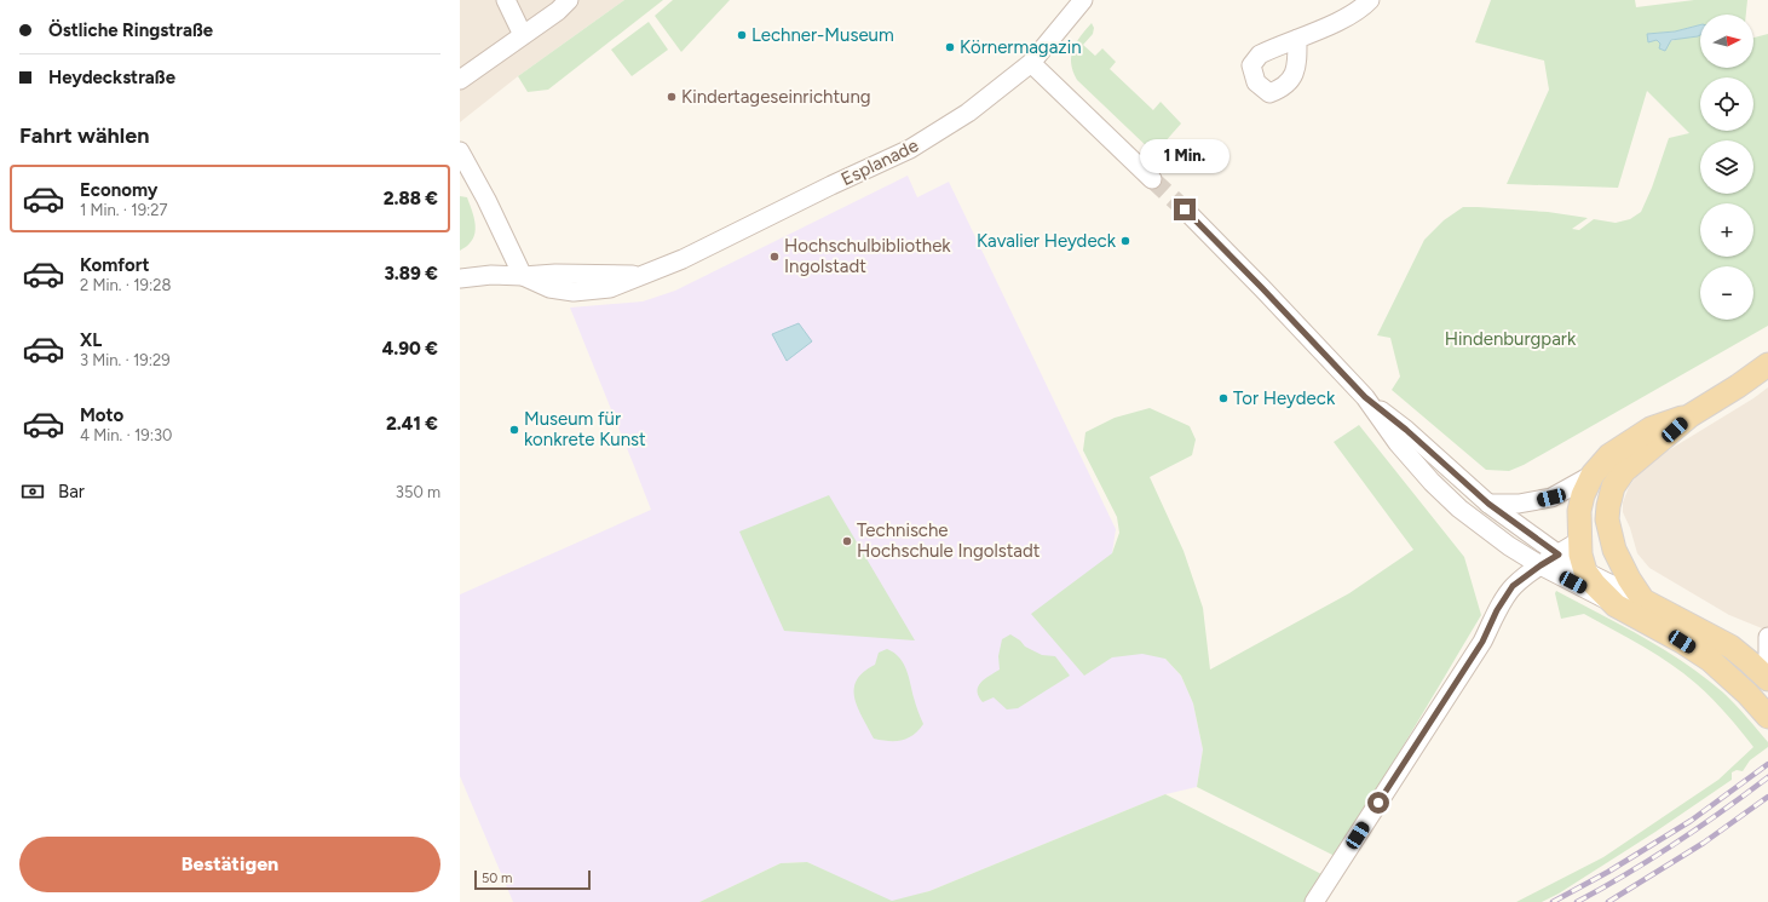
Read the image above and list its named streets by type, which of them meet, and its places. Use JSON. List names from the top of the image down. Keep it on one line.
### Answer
{"streets":{"street":["Esplanade"]},"parks":["Hindenburgpark"],"places":["Lechner-Museum","Körnermagazin","Kindertageseinrichtung","Kavalier Heydeck","Hochschulbibliothek Ingolstadt","Tor Heydeck","Museum für konkrete Kunst","Technische Hochschule Ingolstadt"],"scale_bar":"50 m","north":"right","page":{"banner":["Östliche Ringstraße","Heydeckstraße"],"map_buttons":["+","−"],"heading":"Fahrt wählen","bubble":"1 Min.","list":[{"name":"Economy","note":"1 Min. · 19:27","value":"2.88 €"},{"name":"Komfort","note":"2 Min. · 19:28","value":"3.89 €"},{"name":"XL","note":"3 Min. · 19:29","value":"4.90 €"},{"name":"Moto","note":"4 Min. · 19:30","value":"2.41 €"}],"pay":["Bar","350 m"],"buttons":"Bestätigen","scale":"50 m"}}
